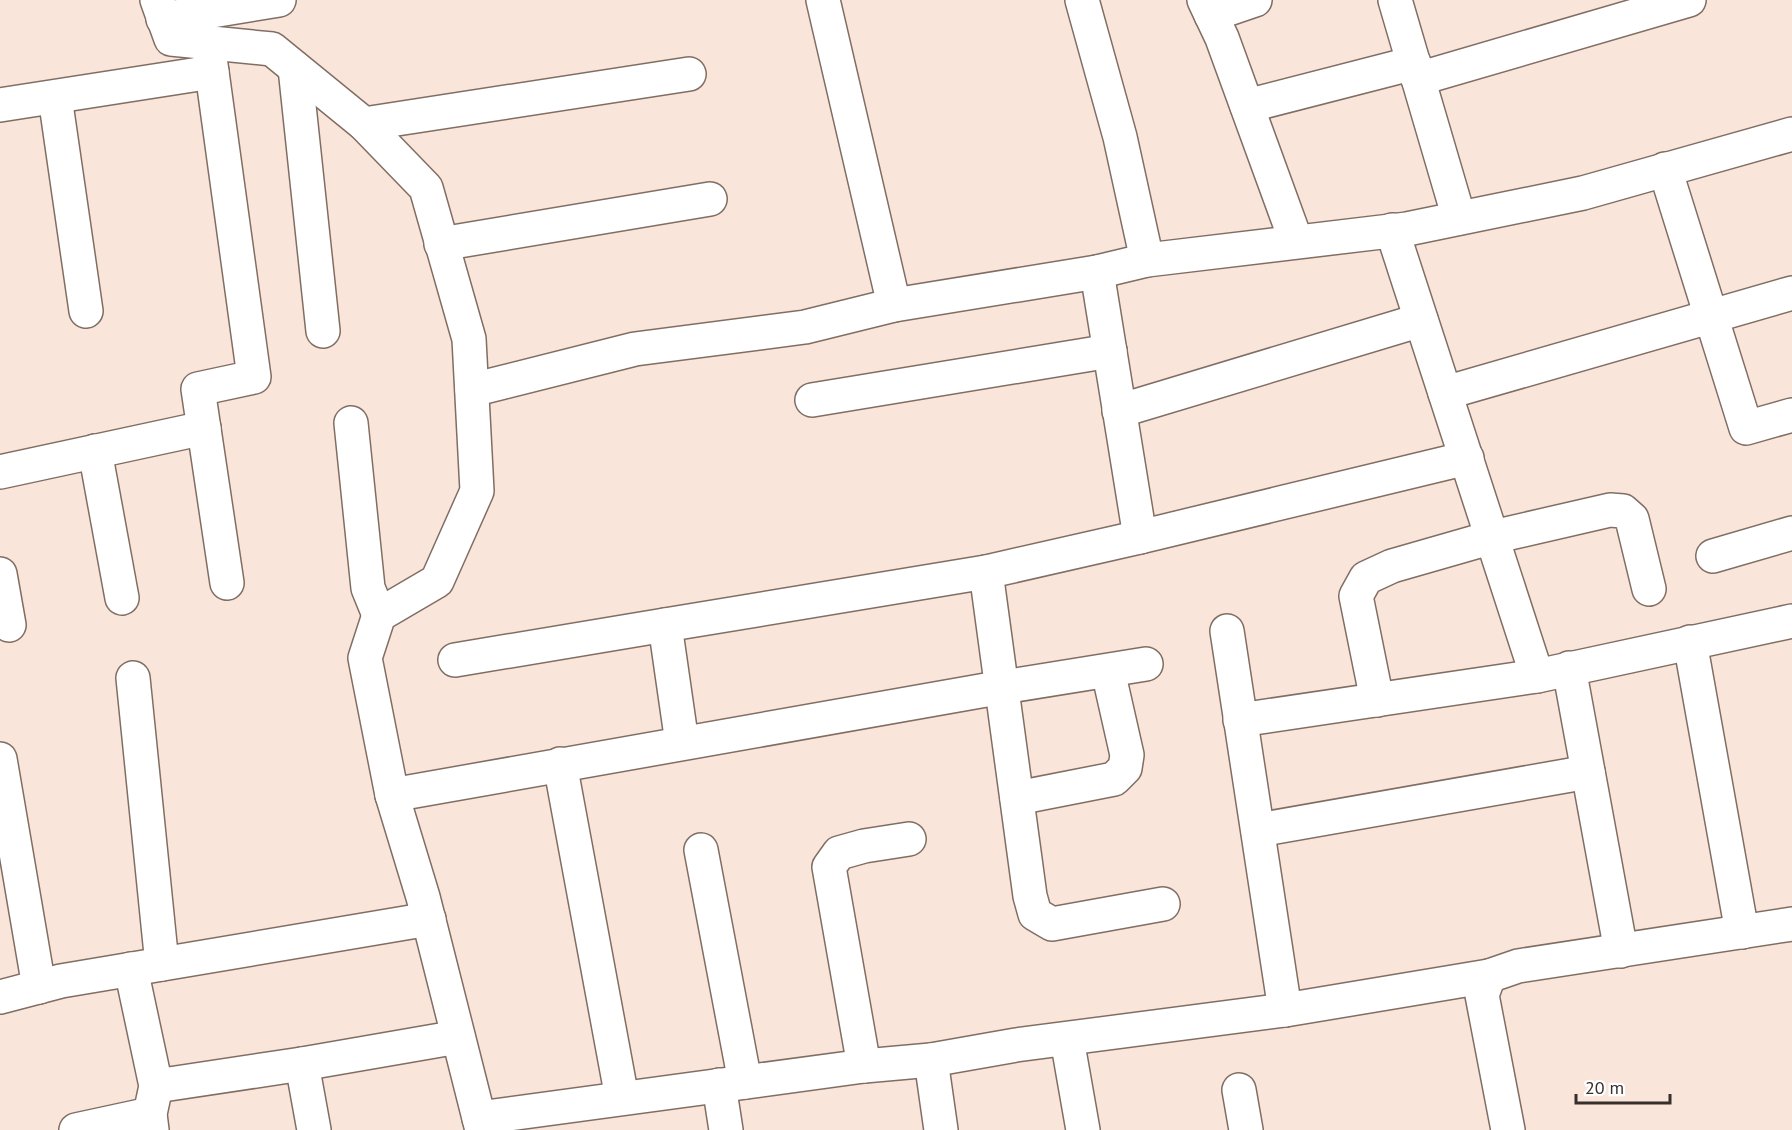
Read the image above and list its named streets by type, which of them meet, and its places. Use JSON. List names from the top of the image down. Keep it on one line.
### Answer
{"scale_bar":"20 m"}
